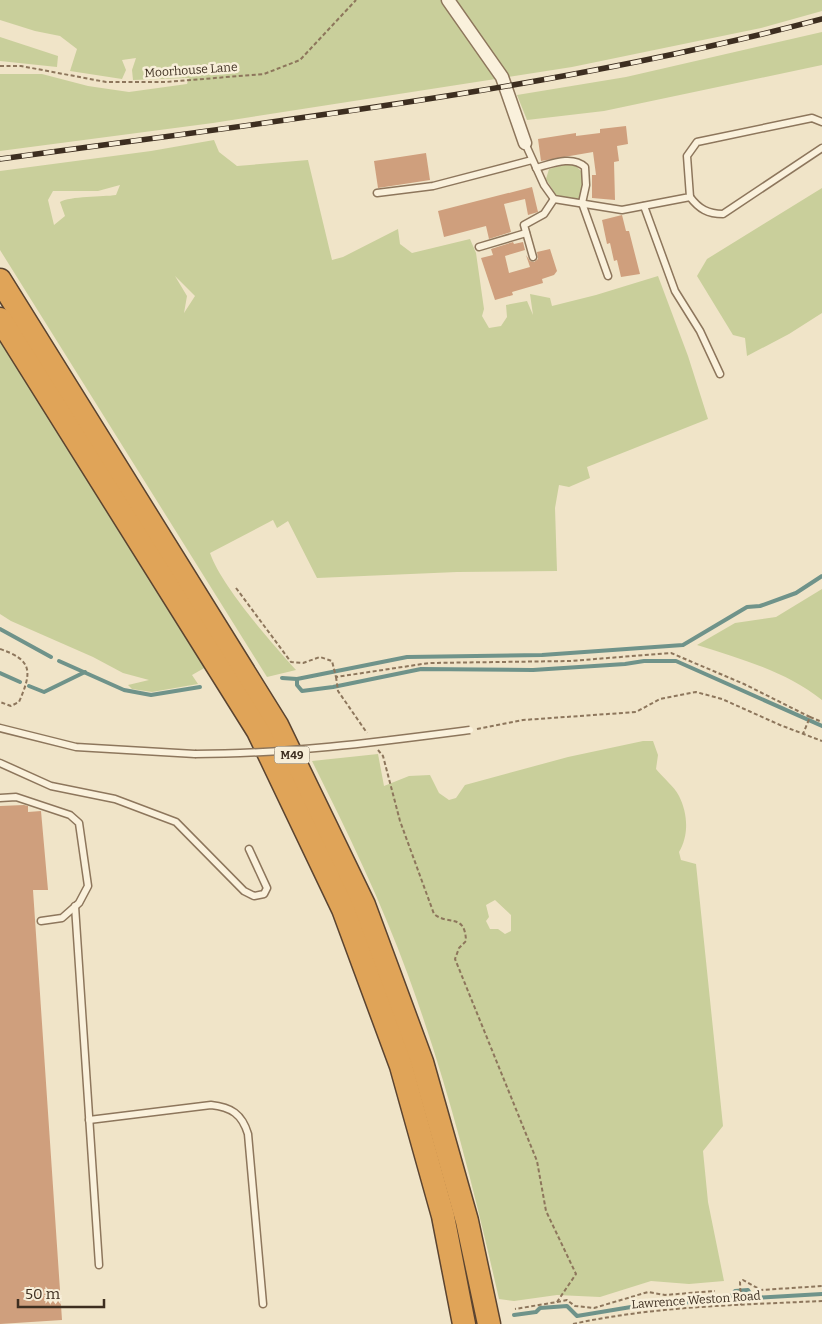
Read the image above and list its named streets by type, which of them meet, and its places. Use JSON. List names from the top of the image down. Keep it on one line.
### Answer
{"streets":{"highway":["M49"],"path":["Moorhouse Lane","Lawrence Weston Road"]},"scale_bar":"50 m"}
